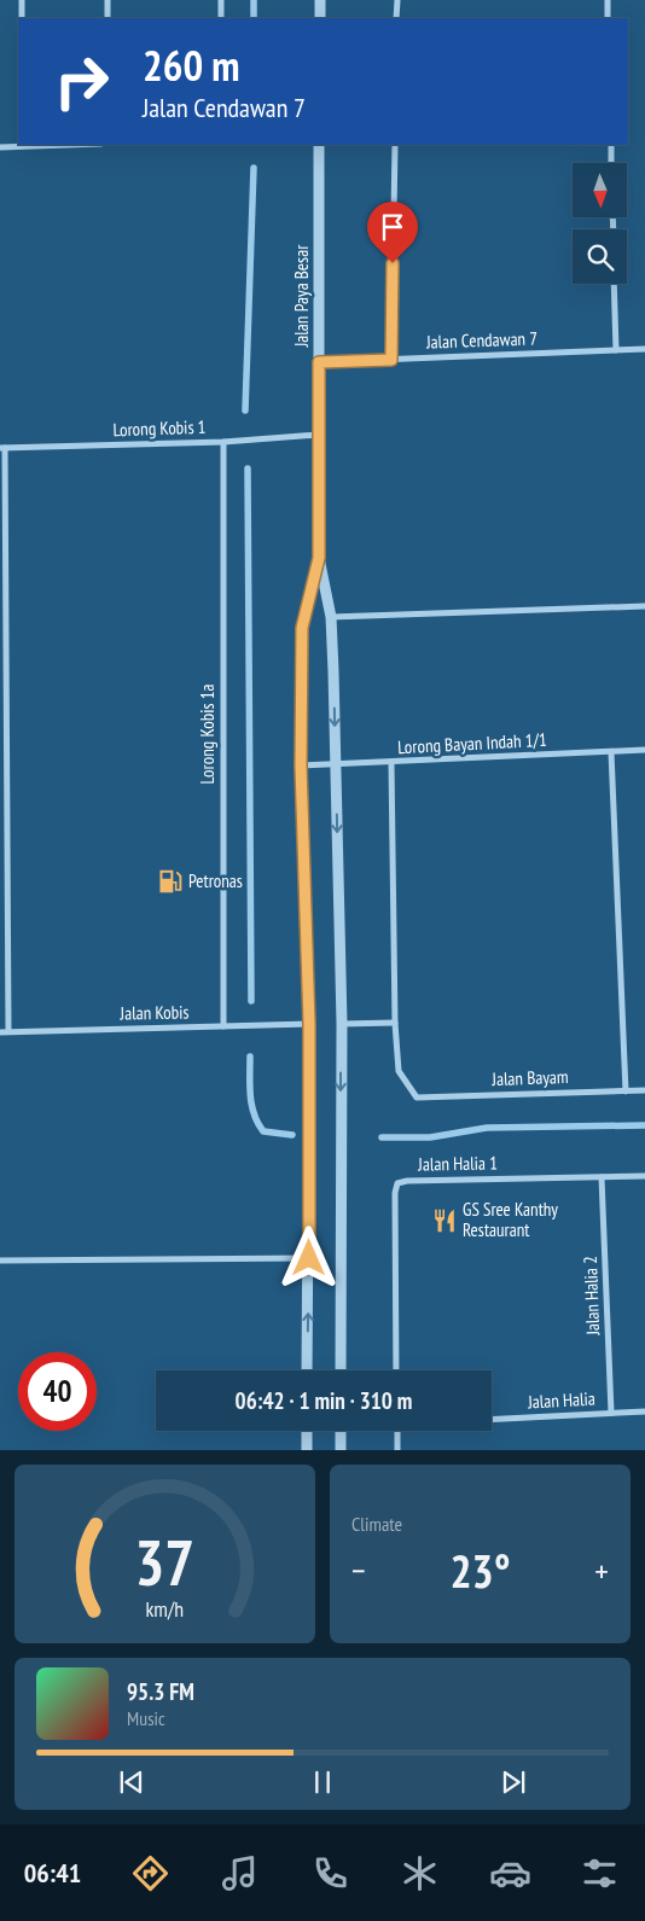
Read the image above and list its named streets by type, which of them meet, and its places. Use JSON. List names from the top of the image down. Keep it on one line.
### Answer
{"streets":{"street":["Jalan Paya Besar","Jalan Cendawan 7","Lorong Kobis 1","Lorong Kobis 1a","Lorong Bayan Indah 1/1","Jalan Kobis","Jalan Bayam","Jalan Halia 1","Jalan Halia 2","Jalan Halia"]},"crossings":[["Jalan Paya Besar","Jalan Cendawan 7"],["Jalan Paya Besar","Lorong Kobis 1"],["Jalan Paya Besar","Lorong Bayan Indah 1/1"],["Jalan Paya Besar","Jalan Kobis"],["Lorong Kobis 1","Lorong Kobis 1a"],["Lorong Kobis 1a","Jalan Kobis"],["Jalan Halia 1","Jalan Halia 2"],["Jalan Halia 2","Jalan Halia"]],"places":{"fuel station":["Petronas"],"restaurant":["GS Sree Kanthy Restaurant"]},"north":"bottom","page":{"turn":["260 m","Jalan Cendawan 7"],"limit":"40","trip":"06:42 · 1 min · 310 m","tile":"Climate","heat":["−","23°","+"],"song":["95.3 FM","Music"],"tabs":"06:41","gauge":["37","km/h"]}}
